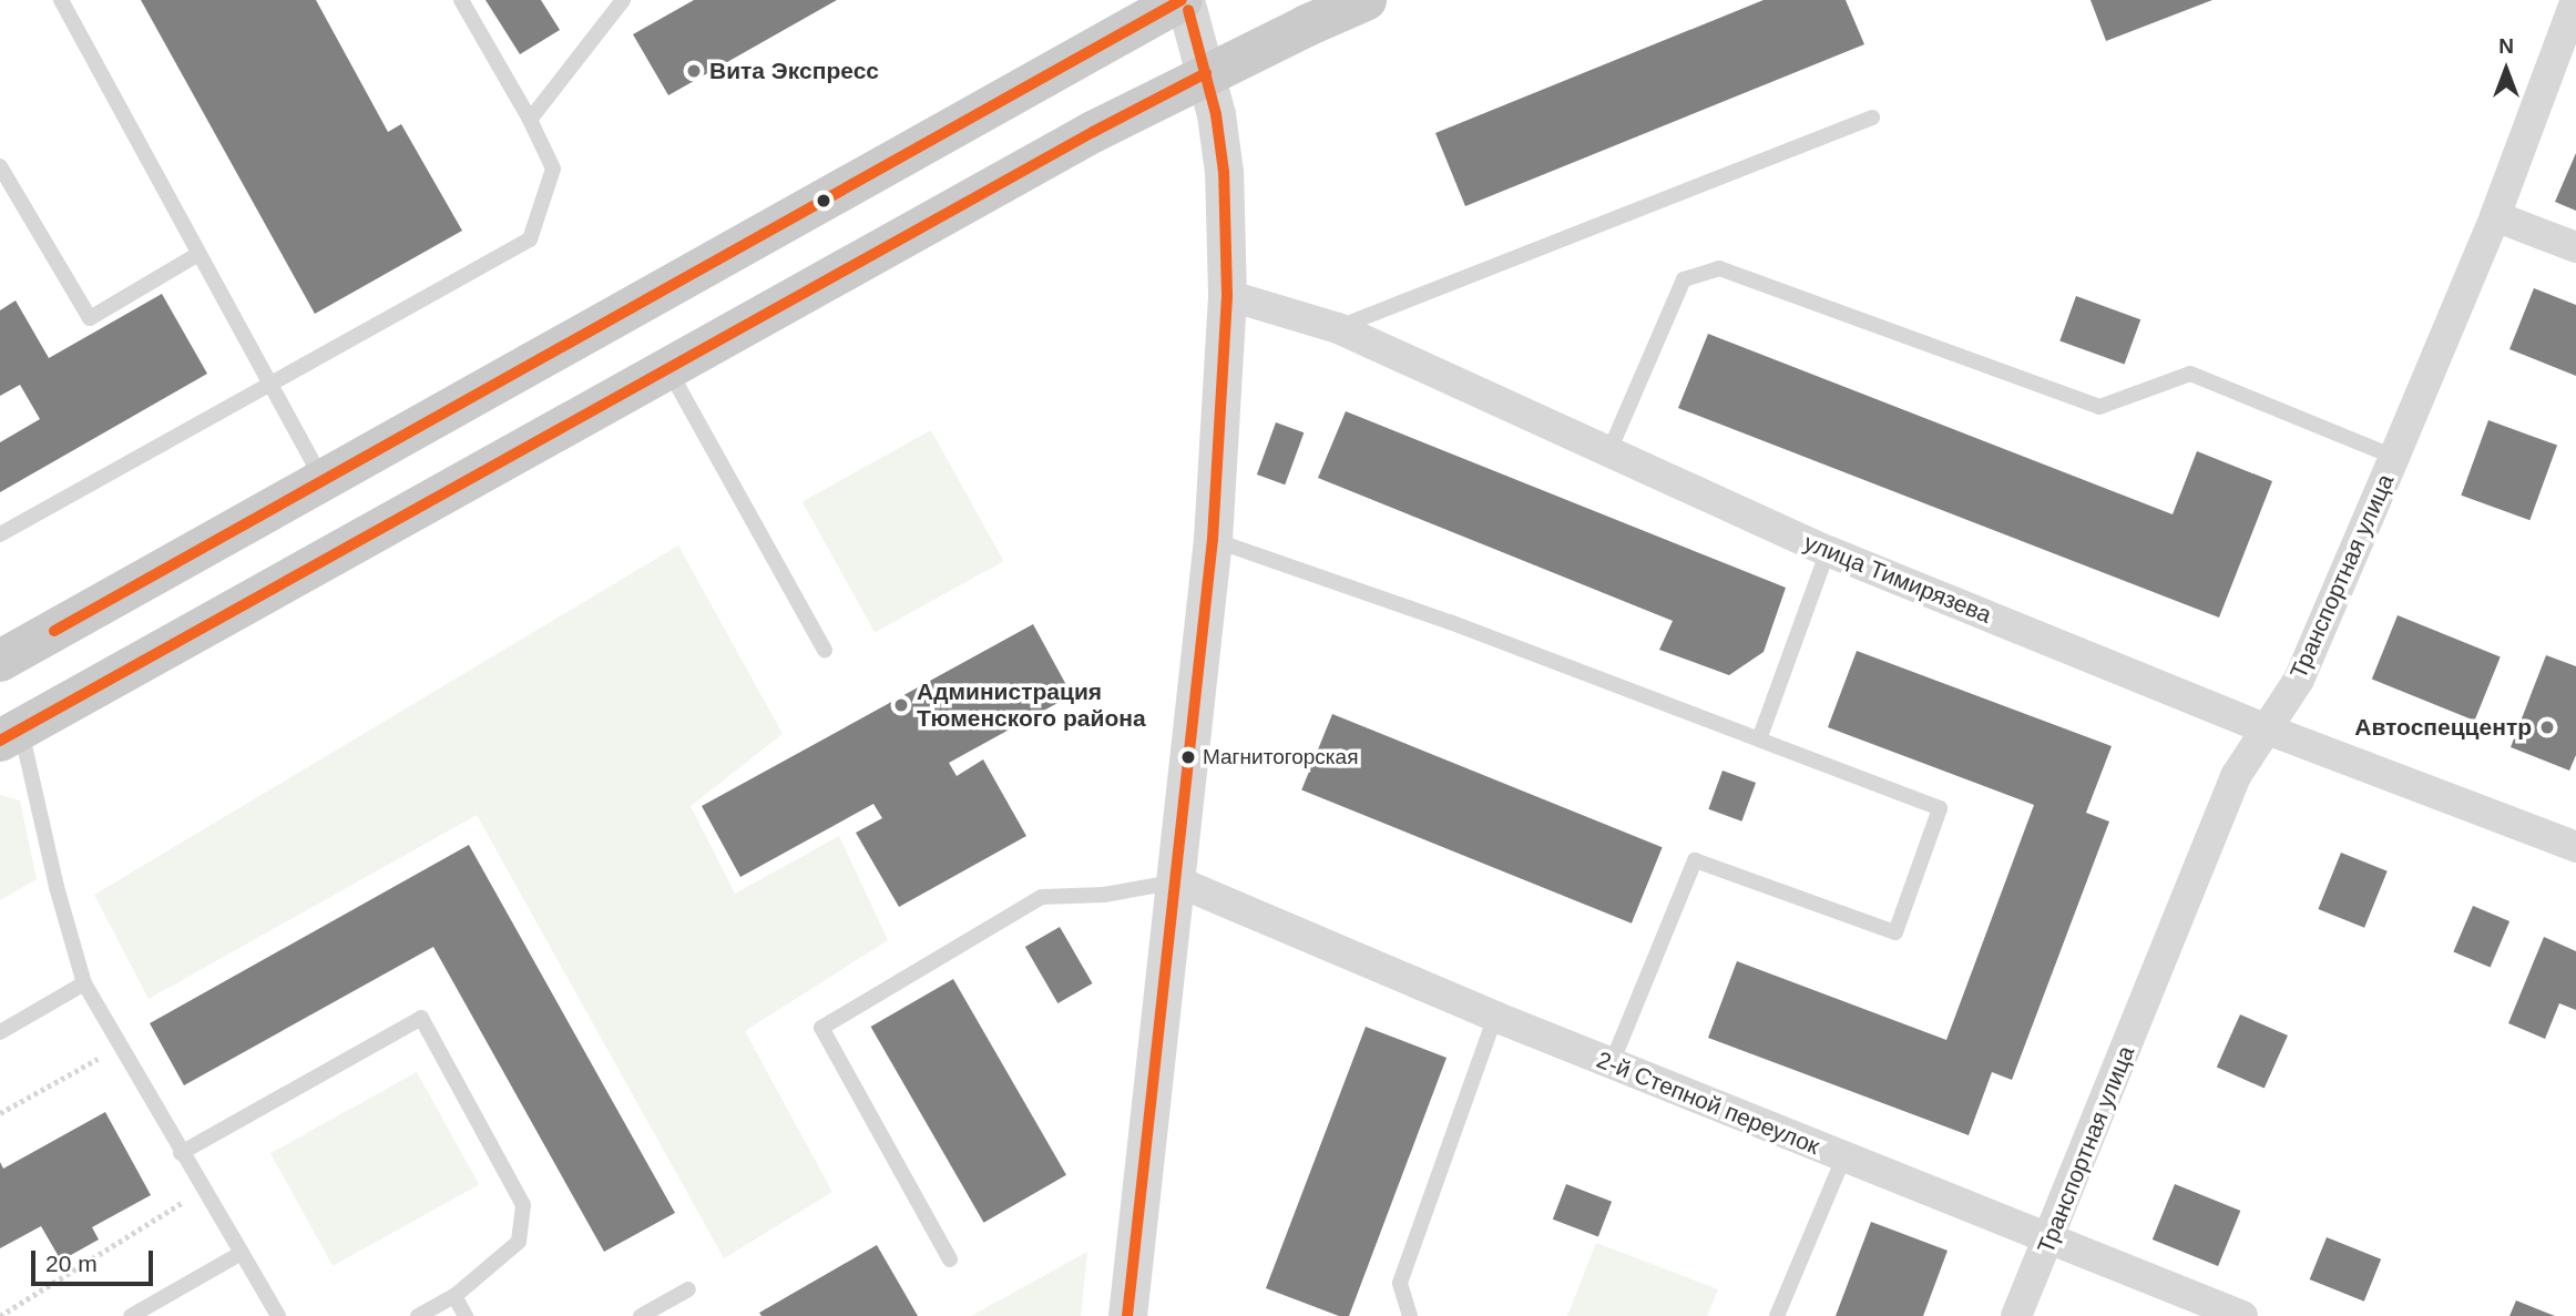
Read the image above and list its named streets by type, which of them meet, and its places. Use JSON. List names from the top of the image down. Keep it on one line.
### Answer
{"streets":{"street":["Транспортная улица","улица Тимирязева","2-й Степной переулок"]},"crossings":[["Транспортная улица","улица Тимирязева"],["Транспортная улица","2-й Степной переулок"]],"places":["Вита Экспресс","Администрация Тюменского района","Автоспеццентр","Магнитогорская"],"scale_bar":"20 m","north":"top"}
